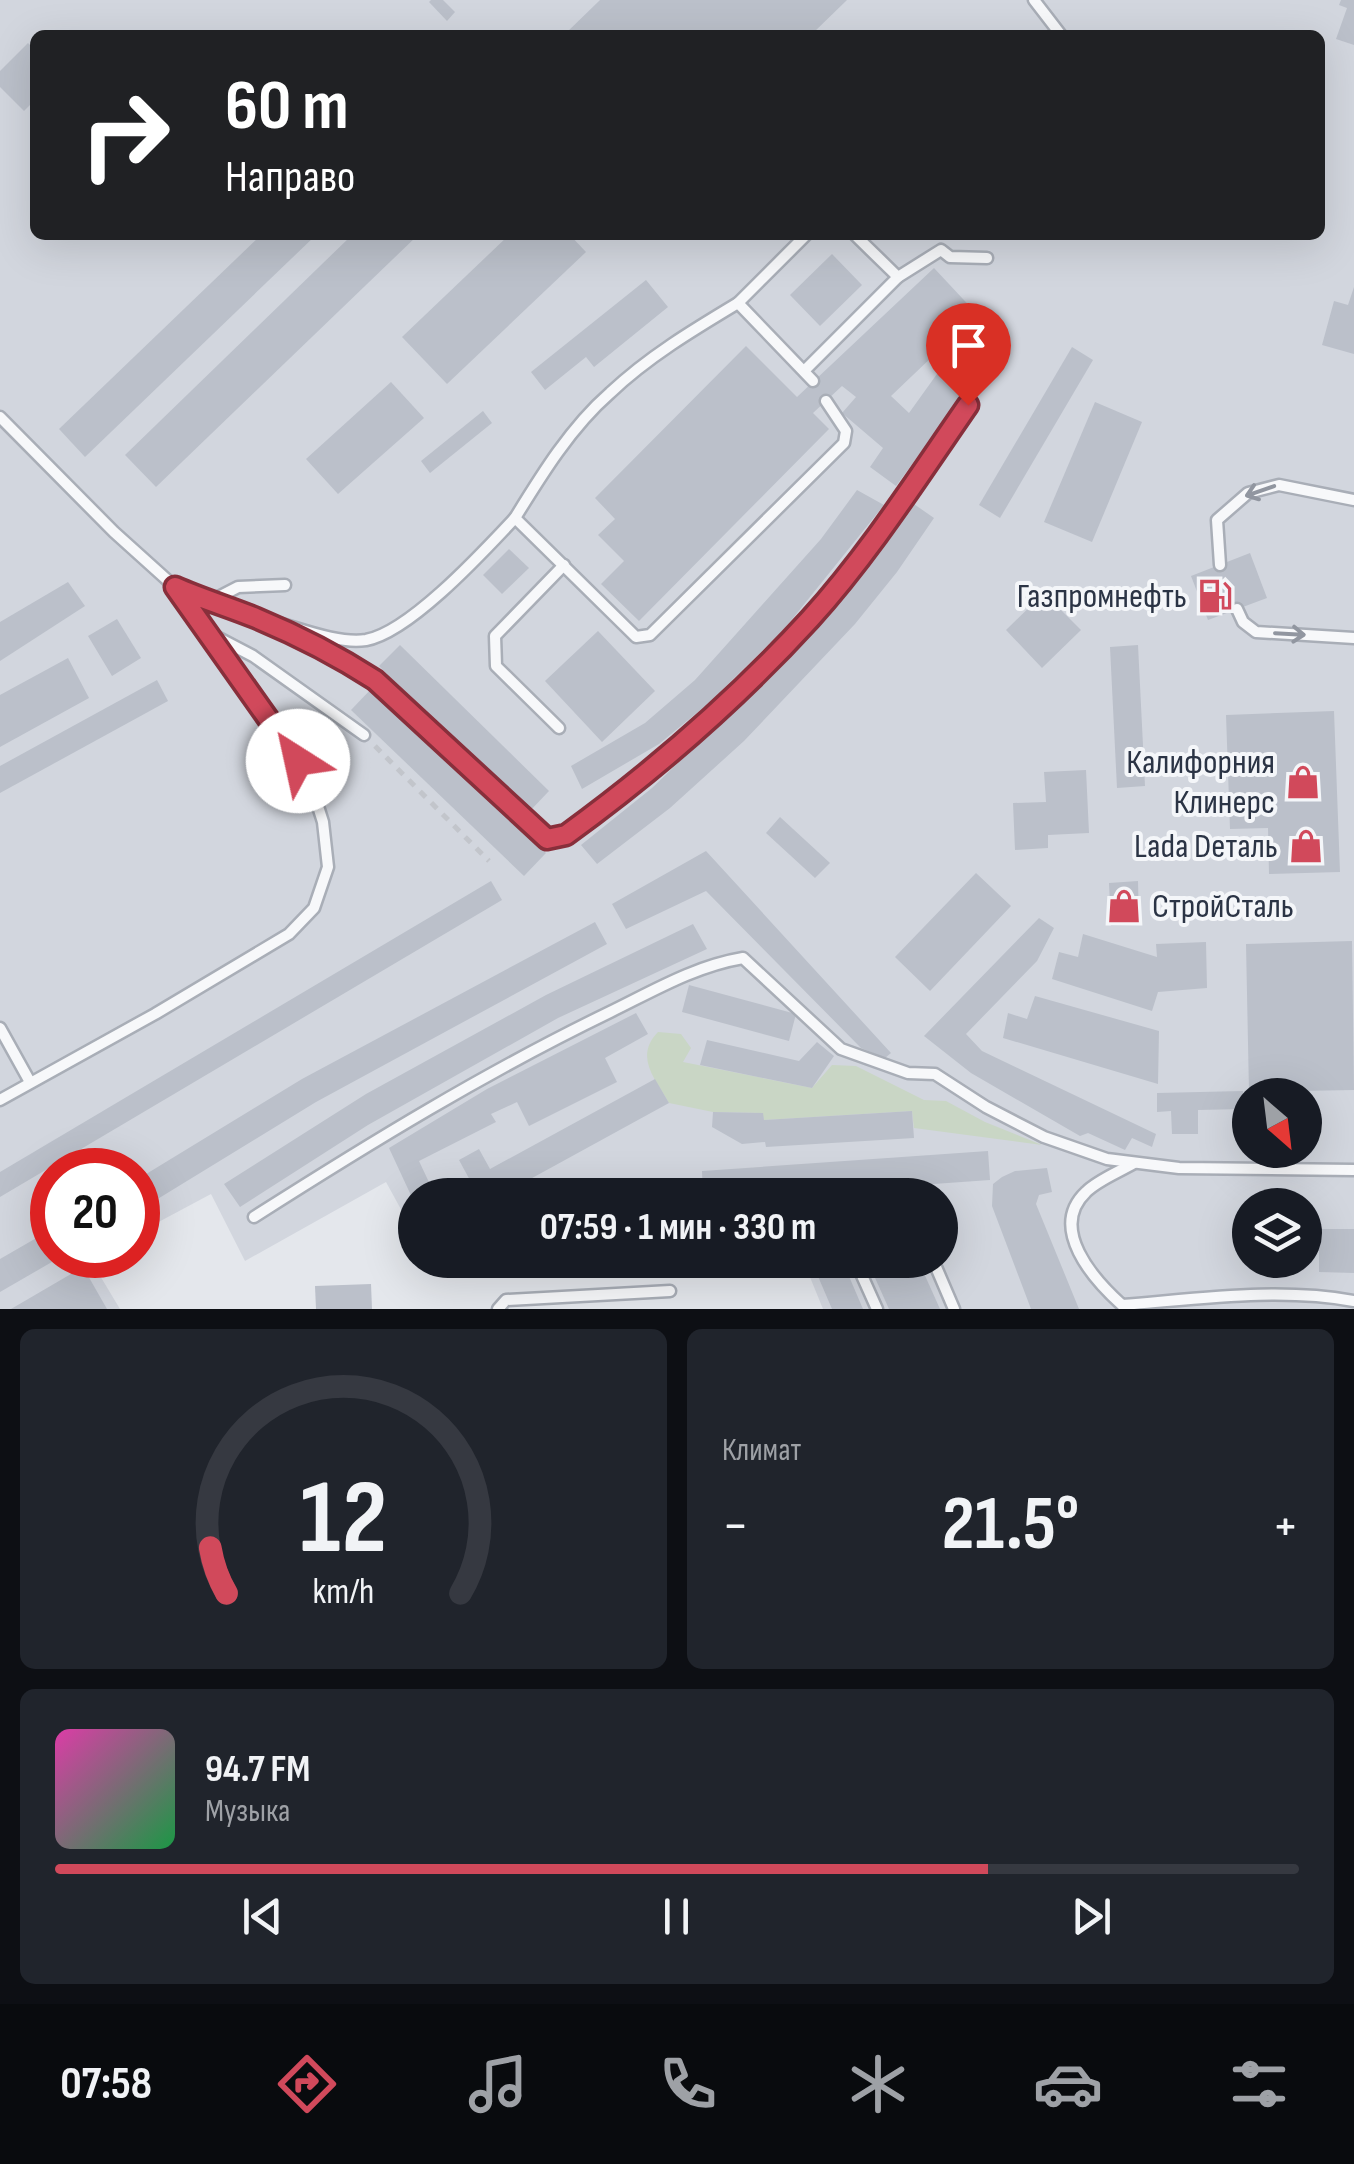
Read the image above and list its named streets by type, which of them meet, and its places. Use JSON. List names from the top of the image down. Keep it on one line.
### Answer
{"places":{"fuel station":["Газпромнефть"],"shop":["Калифорния Клинерс","Lada Dеталь","СтройСталь"]},"north":"bottom right","page":{"turn":["60 m","Направо"],"limit":"20","trip":"07:59 · 1 мин · 330 m","tile":"Климат","heat":["−","21.5°","+"],"song":["94.7 FM","Музыка"],"tabs":"07:58","gauge":["12","km/h"]}}
